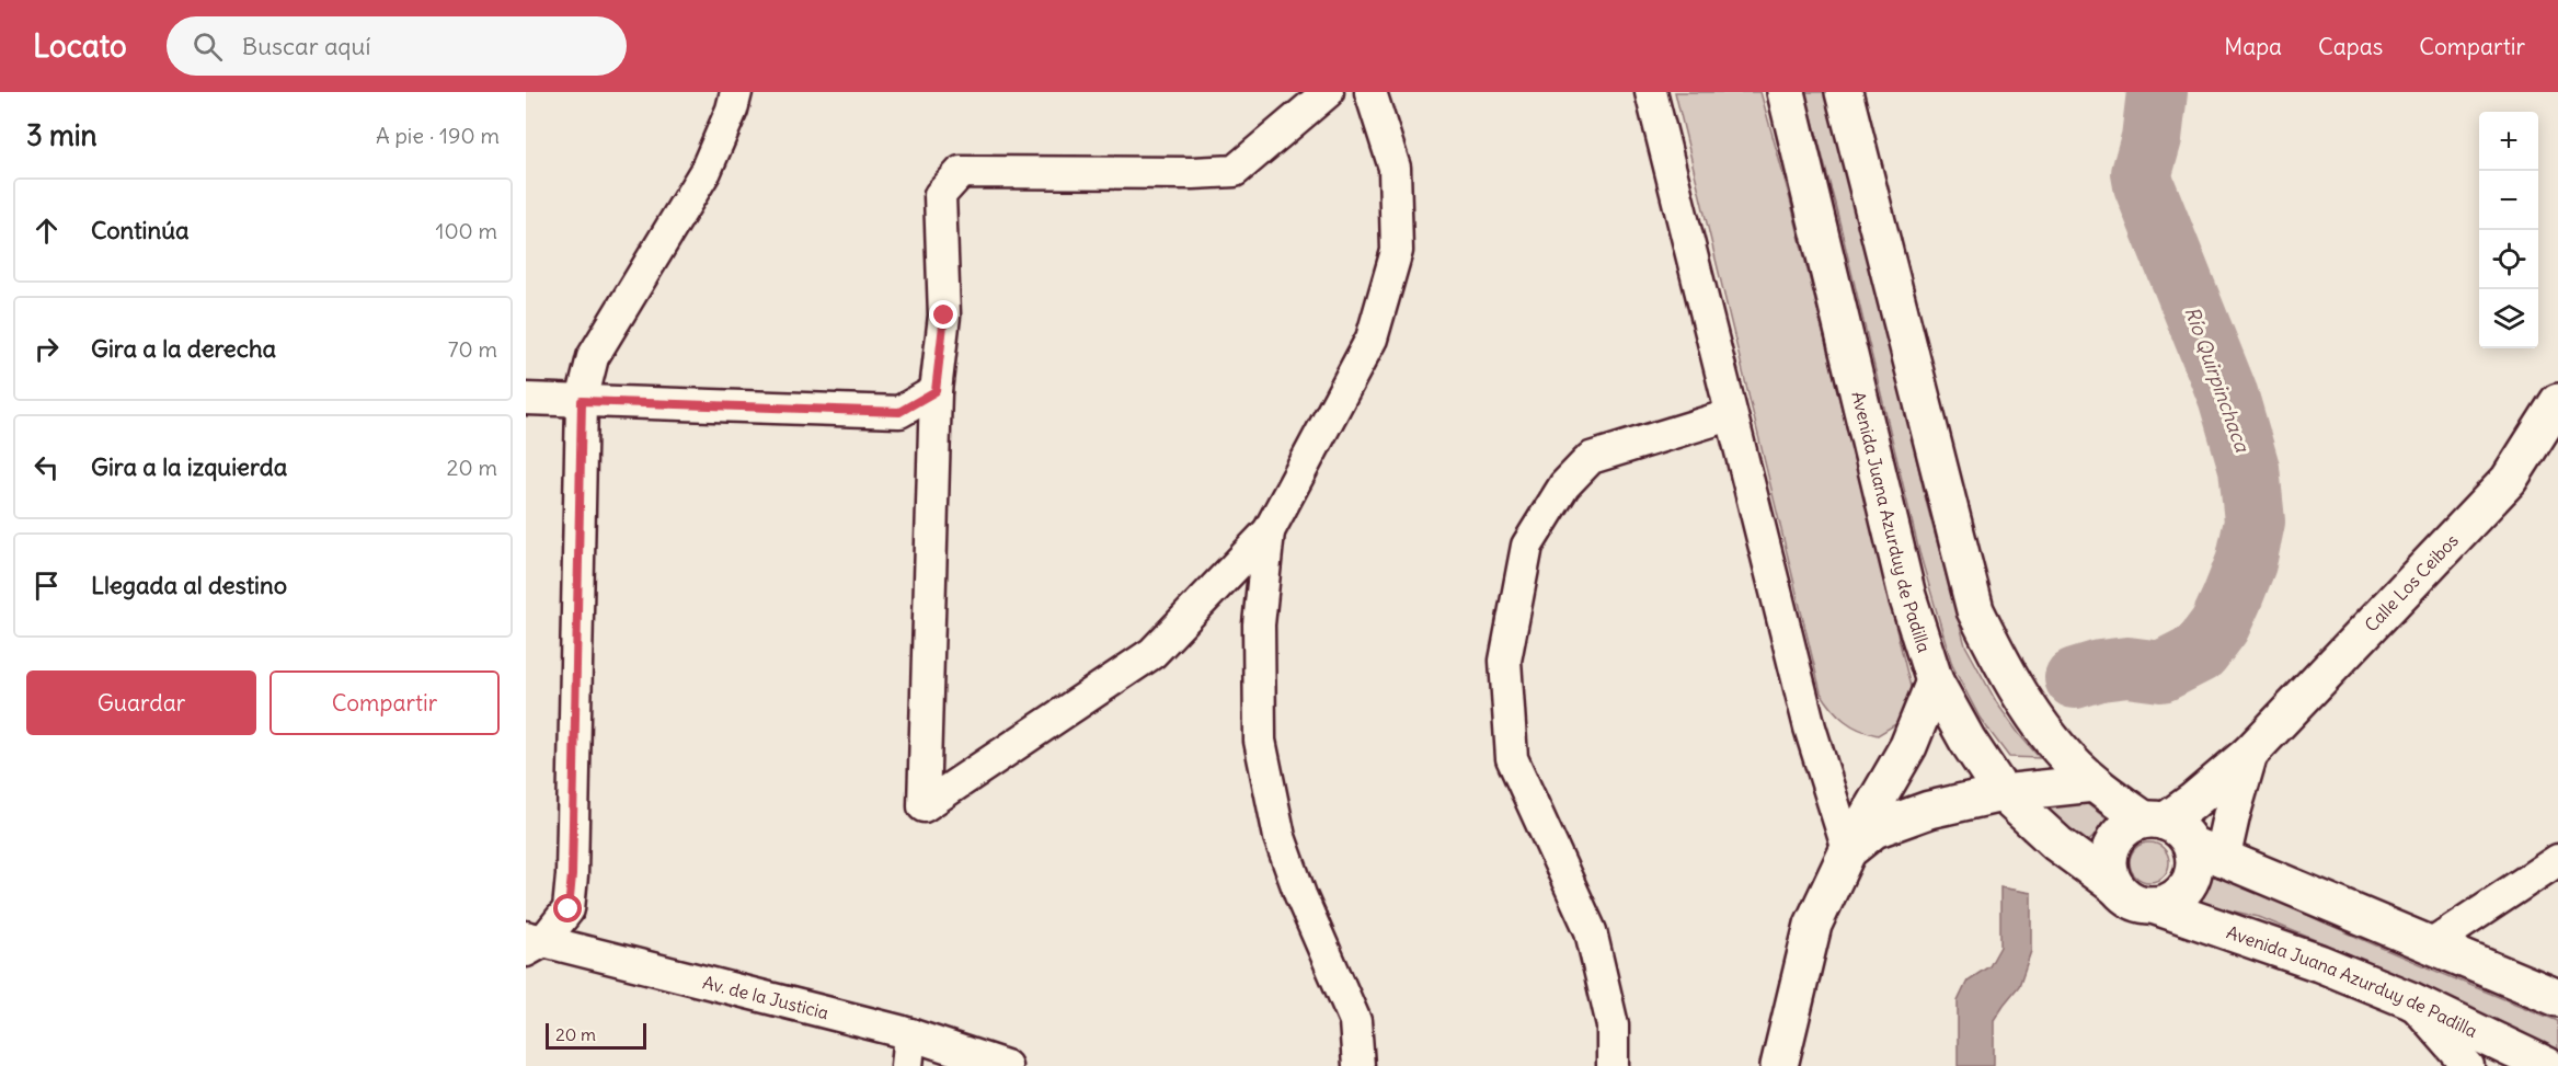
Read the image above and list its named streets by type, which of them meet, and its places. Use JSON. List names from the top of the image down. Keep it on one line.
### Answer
{"streets":{"main road":["Avenida Juana Azurduy de Padilla","Calle Los Ceibos"],"street":["Av. de la Justicia"]},"crossings":[["Avenida Juana Azurduy de Padilla","Calle Los Ceibos"]],"water":["Río Quirpinchaca"],"scale_bar":"20 m","page":{"header":"Locato","search":"Buscar aquí","nav":["Mapa","Capas","Compartir"],"heading":["3 min","A pie · 190 m"],"map_buttons":["+","−"],"list":[["Continúa","100 m"],["Gira a la derecha","70 m"],["Gira a la izquierda","20 m"],"Llegada al destino"],"buttons":["Guardar","Compartir"],"scale":"20 m"}}
